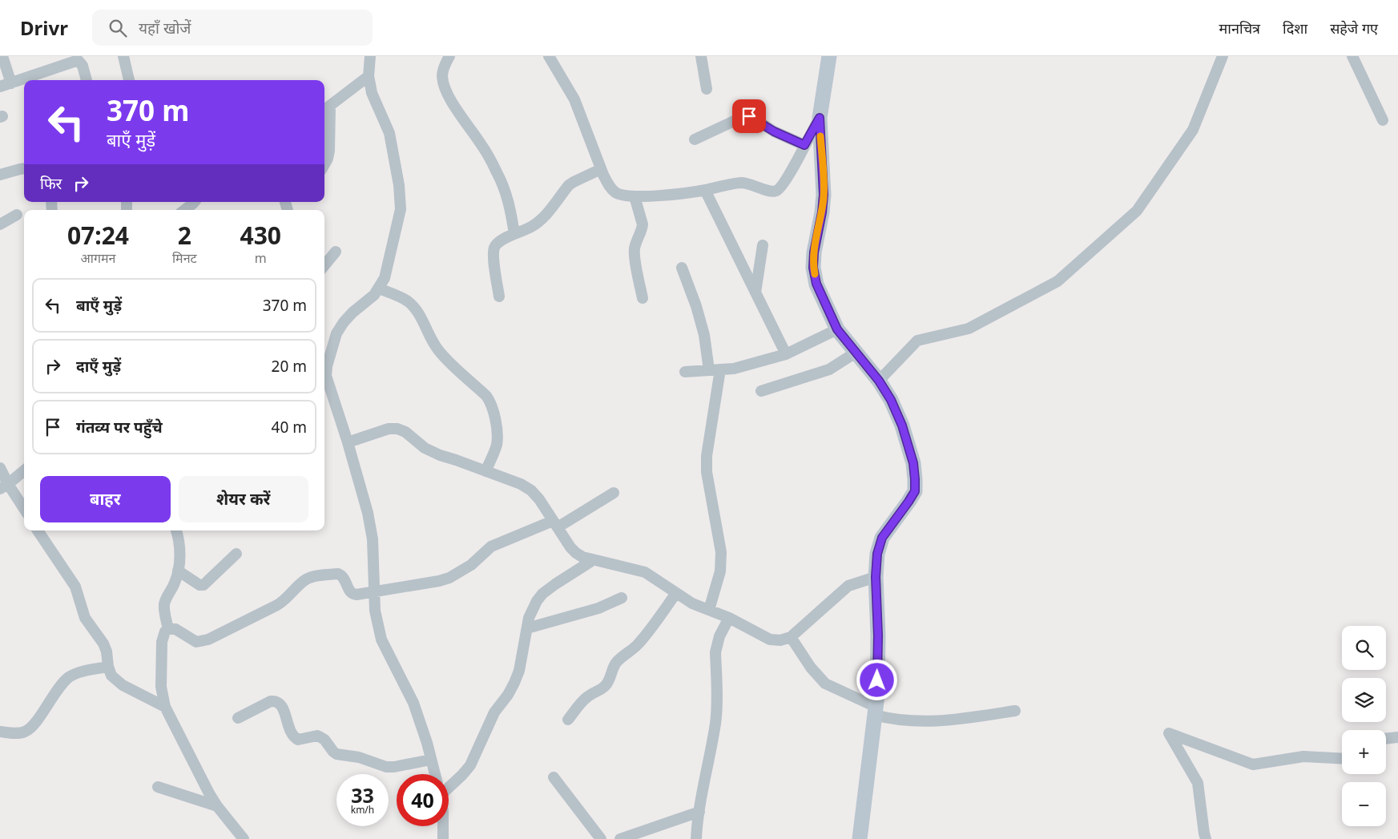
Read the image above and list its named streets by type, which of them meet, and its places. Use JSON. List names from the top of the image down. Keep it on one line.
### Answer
{"page":{"header":"Drivr","search":"यहाँ खोजें","nav":["मानचित्र","दिशा","सहेजे गए"],"turn":["370 m","बाएँ मुड़ें"],"then":"फिर","eta":["07:24","आगमन","2","मिनट","430","m"],"list":[{"name":"बाएँ मुड़ें","value":"370 m"},{"name":"दाएँ मुड़ें","value":"20 m"},{"name":"गंतव्य पर पहुँचे","value":"40 m"}],"buttons":["बाहर","शेयर करें"],"map_buttons":["+","−"],"speed":"33 km/h","limit":"40"}}
